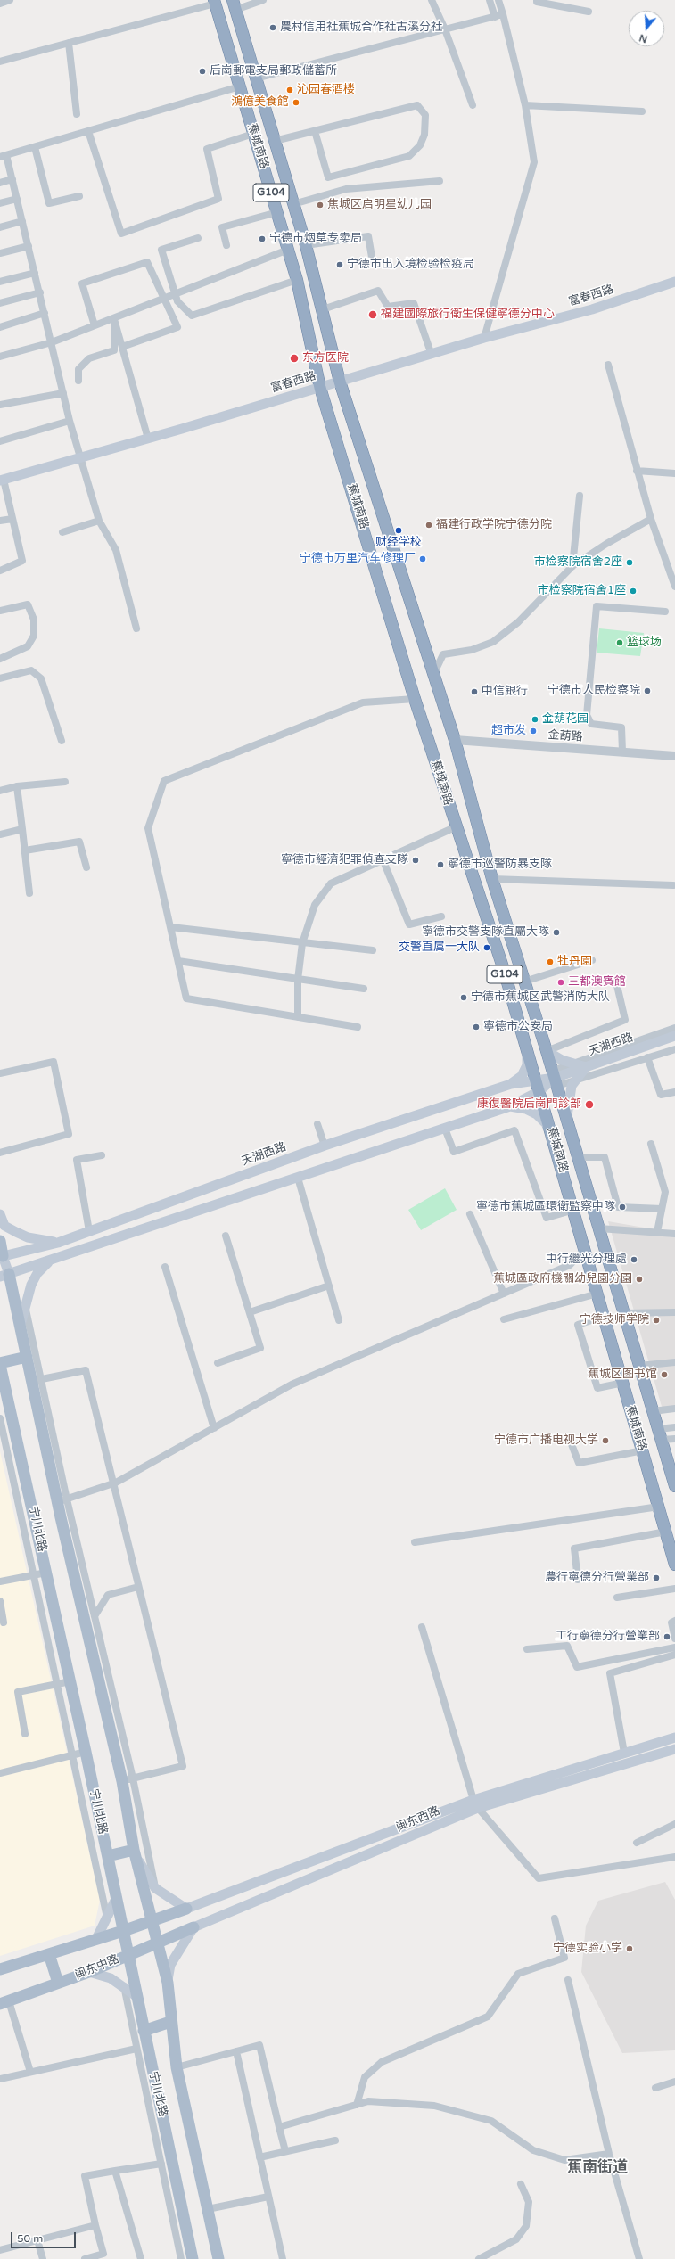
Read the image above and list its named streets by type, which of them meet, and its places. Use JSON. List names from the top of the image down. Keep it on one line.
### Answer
{"streets":{"highway":["蕉城南路","G104"],"main road":["富春西路","天湖西路","宁川北路","闽东西路","闽东中路"],"street":["金葫路"]},"crossings":[["蕉城南路","富春西路"],["蕉城南路","金葫路"],["蕉城南路","天湖西路"],["宁川北路","闽东中路"],["闽东西路","闽东中路"]],"districts":["蕉南街道"],"places":["農村信用社蕉城合作社古溪分社","后崗郵電支局郵政儲蓄所","沁园春酒楼","鴻億美食館","焦城区启明星幼儿园","宁德市烟草专卖局","宁德市出入境检验检疫局","福建國際旅行衛生保健寧德分中心","东方医院","福建行政学院宁德分院","财经学校","宁德市万里汽车修理厂","市检察院宿舍2座","市检察院宿舍1座","篮球场","宁德市人民检察院","中信银行","金葫花园","超市发","寧德市經濟犯罪偵查支隊","寧德市巡警防暴支隊","寧德市交警支隊直屬大隊","交警直属一大队","牡丹園","三都澳賓館","宁德市蕉城区武警消防大队","寧德市公安局","康復醫院后崗門診部","寧德市蕉城區環衛監察中隊","中行繼光分理處","蕉城區政府機關幼兒園分園","宁德技师学院","蕉城区图书馆","宁德市广播电视大学","農行寧德分行營業部","工行寧德分行營業部","宁德实验小学"],"scale_bar":"50 m","north":"bottom"}
